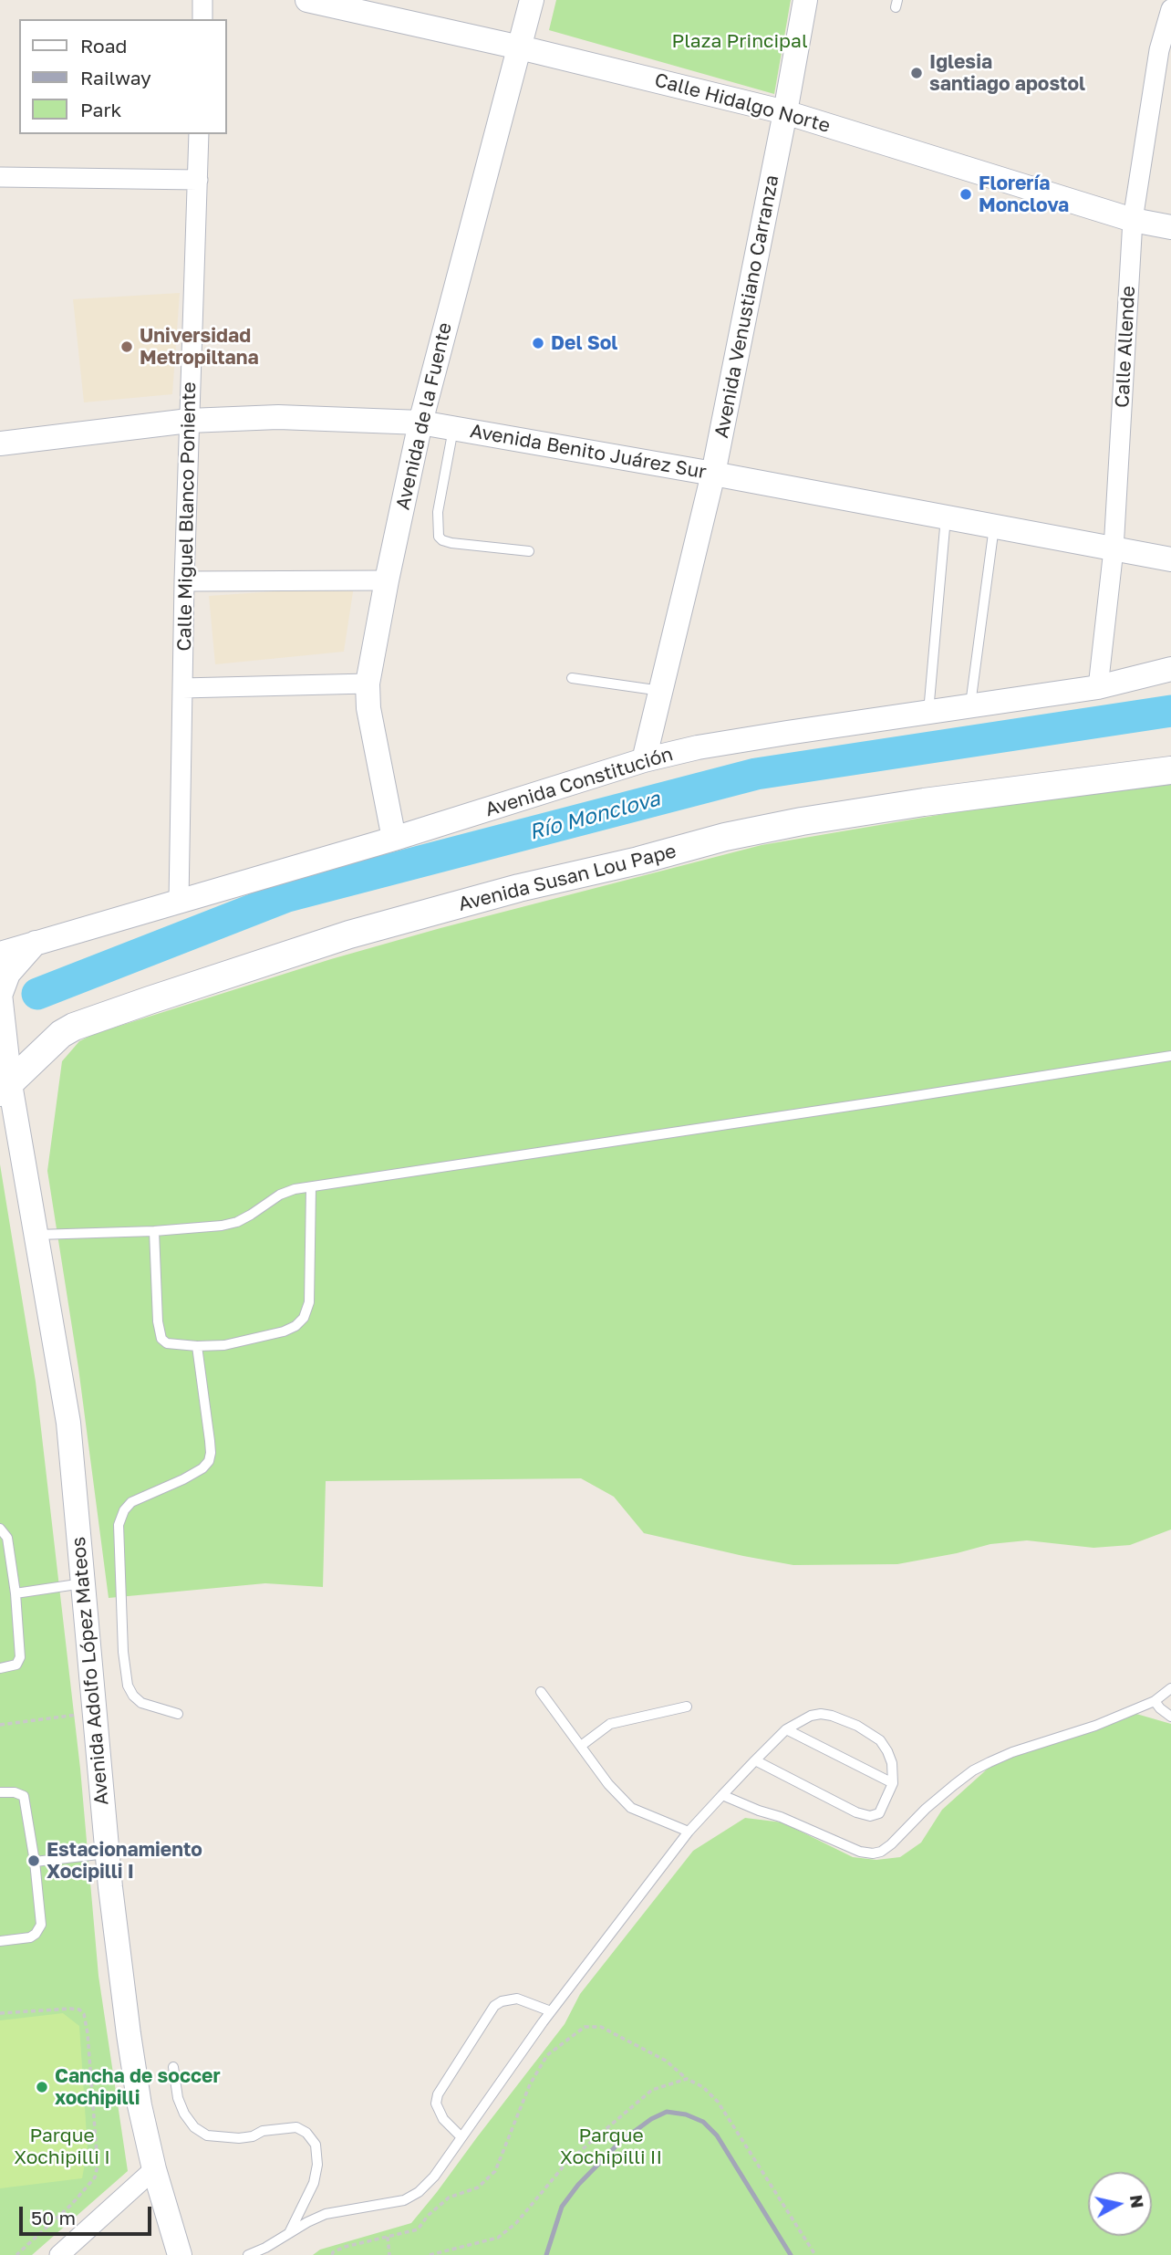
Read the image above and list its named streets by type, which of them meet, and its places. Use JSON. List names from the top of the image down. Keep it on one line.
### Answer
{"streets":{"main road":["Avenida Susan Lou Pape"],"street":["Calle Hidalgo Norte","Avenida Venustiano Carranza","Calle Allende","Avenida de la Fuente","Avenida Benito Juárez Sur","Calle Miguel Blanco Poniente","Avenida Constitución","Avenida Adolfo López Mateos"]},"crossings":[["Calle Hidalgo Norte","Avenida Venustiano Carranza"],["Calle Hidalgo Norte","Calle Allende"],["Calle Hidalgo Norte","Avenida de la Fuente"],["Avenida Venustiano Carranza","Avenida Benito Juárez Sur"],["Avenida Venustiano Carranza","Avenida Constitución"],["Calle Allende","Avenida Benito Juárez Sur"],["Calle Allende","Avenida Constitución"],["Avenida de la Fuente","Avenida Benito Juárez Sur"],["Avenida de la Fuente","Avenida Constitución"],["Avenida Benito Juárez Sur","Calle Miguel Blanco Poniente"],["Calle Miguel Blanco Poniente","Avenida Constitución"],["Avenida Susan Lou Pape","Avenida Adolfo López Mateos"]],"water":["Río Monclova"],"parks":["Plaza Principal","Parque Xochipilli I","Parque Xochipilli II"],"places":["Iglesia santiago apostol","Florería Monclova","Del Sol","Universidad Metropiltana","Estacionamiento Xocipilli I","Cancha de soccer xochipilli"],"legend":["Road","Railway","Park"],"scale_bar":"50 m","north":"right"}
